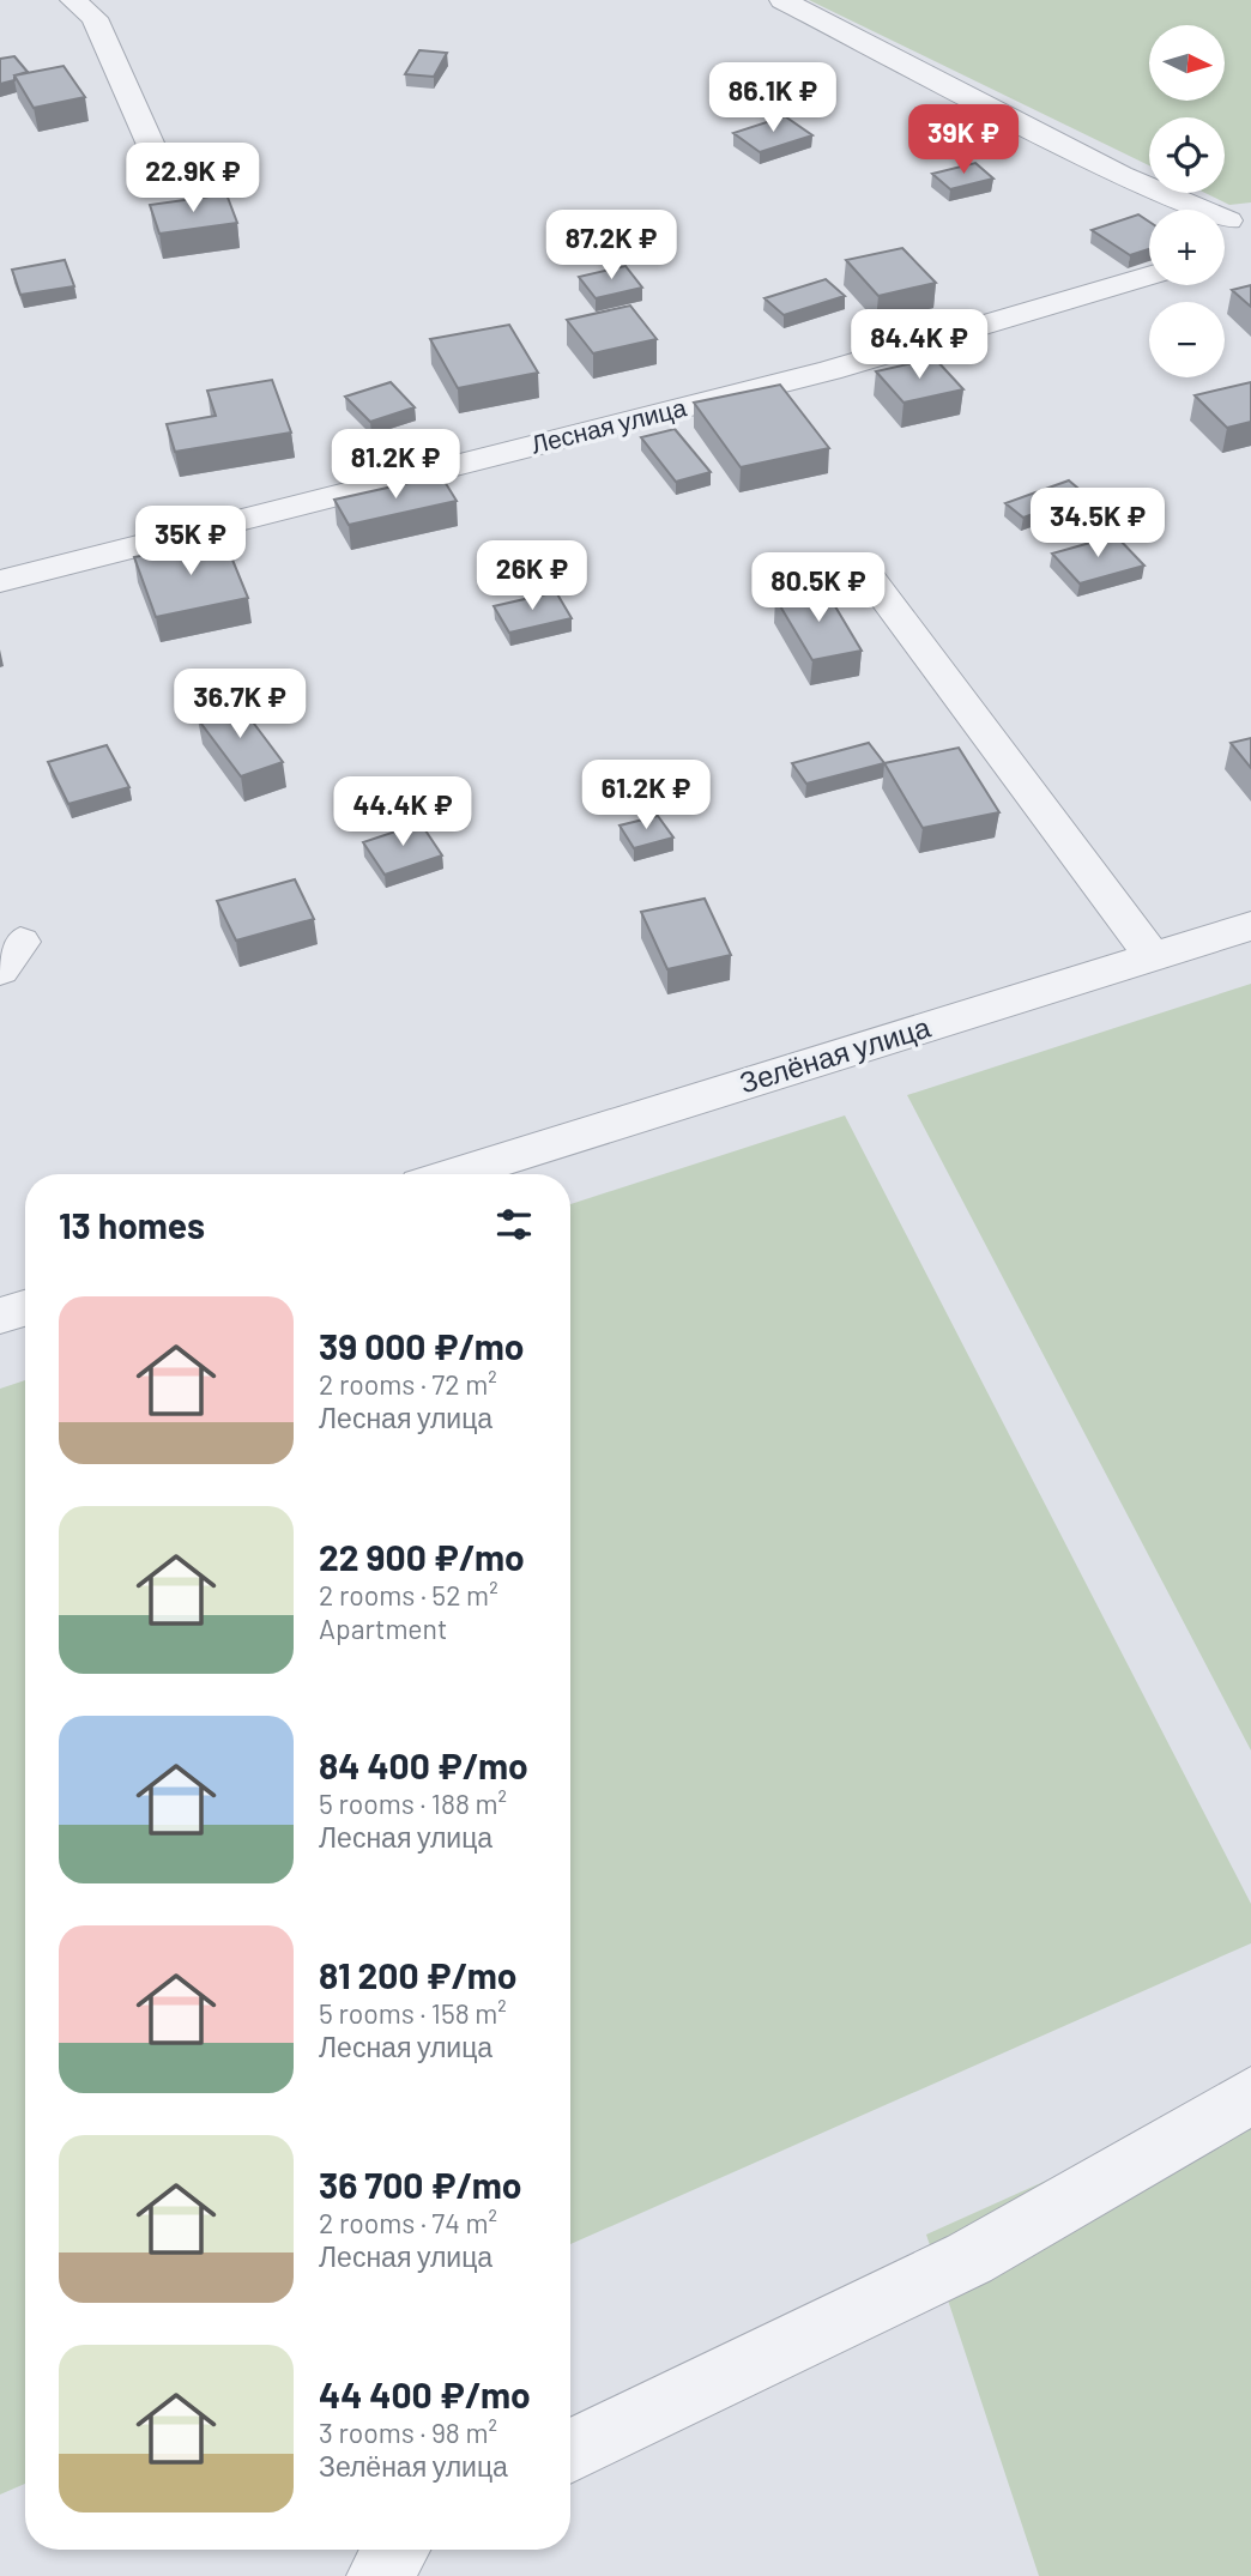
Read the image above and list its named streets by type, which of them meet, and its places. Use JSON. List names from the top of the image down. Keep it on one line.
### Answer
{"streets":{"street":["Лесная улица","Зелёная улица"]},"north":"right","page":{"map_buttons":["+","−"],"price":["86.1K ₽","39K ₽","22.9K ₽","87.2K ₽","84.4K ₽","81.2K ₽","34.5K ₽","35K ₽","26K ₽","80.5K ₽","36.7K ₽","61.2K ₽","44.4K ₽"],"heading":"13 homes","list":[{"name":"39 000 ₽/mo","note":"2 rooms · 72 m² · Лесная улица"},{"name":"22 900 ₽/mo","note":"2 rooms · 52 m² · Apartment"},{"name":"84 400 ₽/mo","note":"5 rooms · 188 m² · Лесная улица"},{"name":"81 200 ₽/mo","note":"5 rooms · 158 m² · Лесная улица"},{"name":"36 700 ₽/mo","note":"2 rooms · 74 m² · Лесная улица"},{"name":"44 400 ₽/mo","note":"3 rooms · 98 m² · Зелёная улица"}]}}
